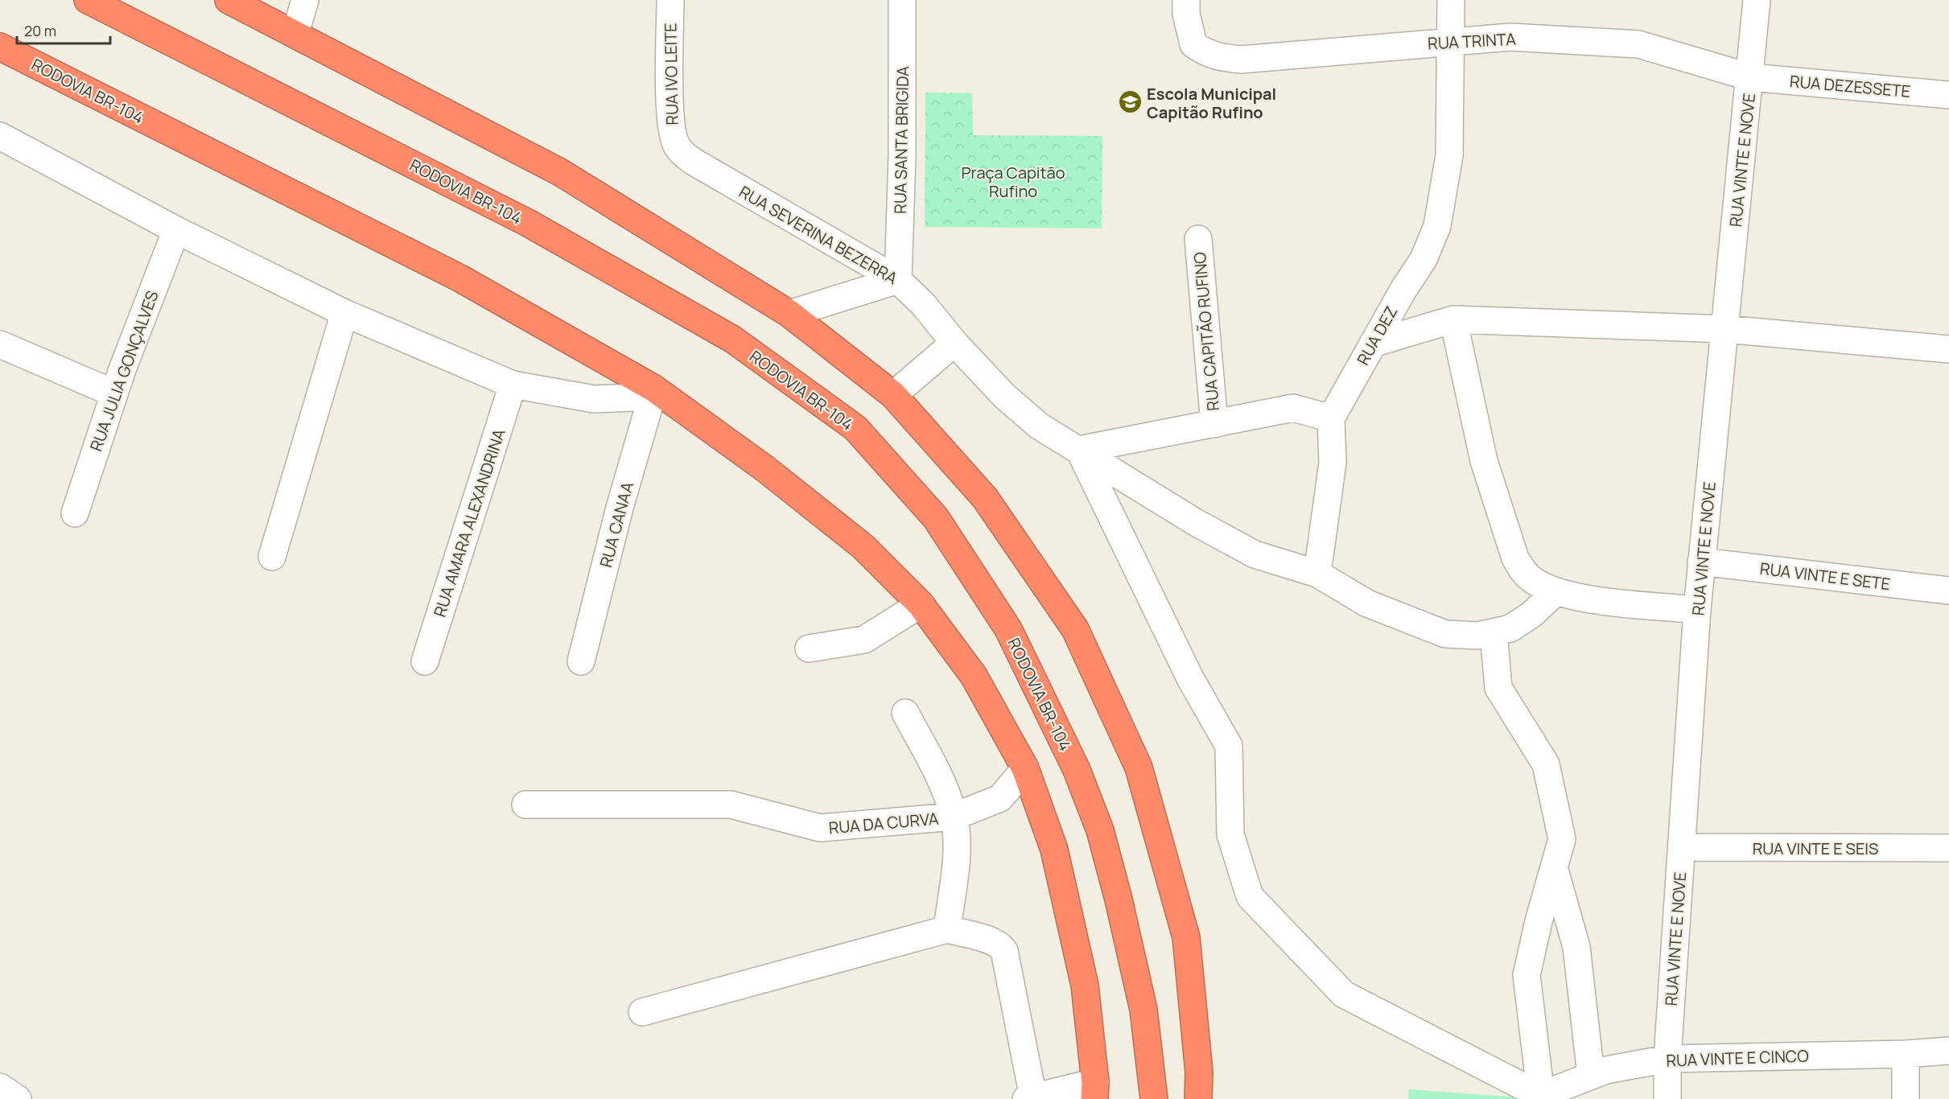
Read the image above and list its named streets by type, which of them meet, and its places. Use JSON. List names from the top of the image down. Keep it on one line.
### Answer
{"streets":{"highway":["RODOVIA BR-104"],"street":["RUA TRINTA","RUA IVO LEITE","RUA DEZESSETE","RUA SANTA BRIGIDA","RUA VINTE E NOVE","RUA SEVERINA BEZERRA","RUA CAPITÃO RUFINO","RUA DEZ","RUA JULIA GONÇALVES","RUA AMARA ALEXANDRINA","RUA CANAA","RUA VINTE E SETE","RUA DA CURVA","RUA VINTE E SEIS","RUA VINTE E CINCO"]},"crossings":[["RUA TRINTA","RUA DEZESSETE"],["RUA TRINTA","RUA VINTE E NOVE"],["RUA TRINTA","RUA DEZ"],["RUA IVO LEITE","RUA SEVERINA BEZERRA"],["RUA DEZESSETE","RUA VINTE E NOVE"],["RODOVIA BR-104","RUA CANAA"],["RODOVIA BR-104","RUA DA CURVA"],["RUA SANTA BRIGIDA","RUA SEVERINA BEZERRA"],["RUA VINTE E NOVE","RUA VINTE E SETE"],["RUA VINTE E NOVE","RUA VINTE E SEIS"],["RUA VINTE E NOVE","RUA VINTE E CINCO"]],"parks":["Praça Capitão Rufino"],"places":{"school or university":["Escola Municipal Capitão Rufino"]},"scale_bar":"20 m"}
